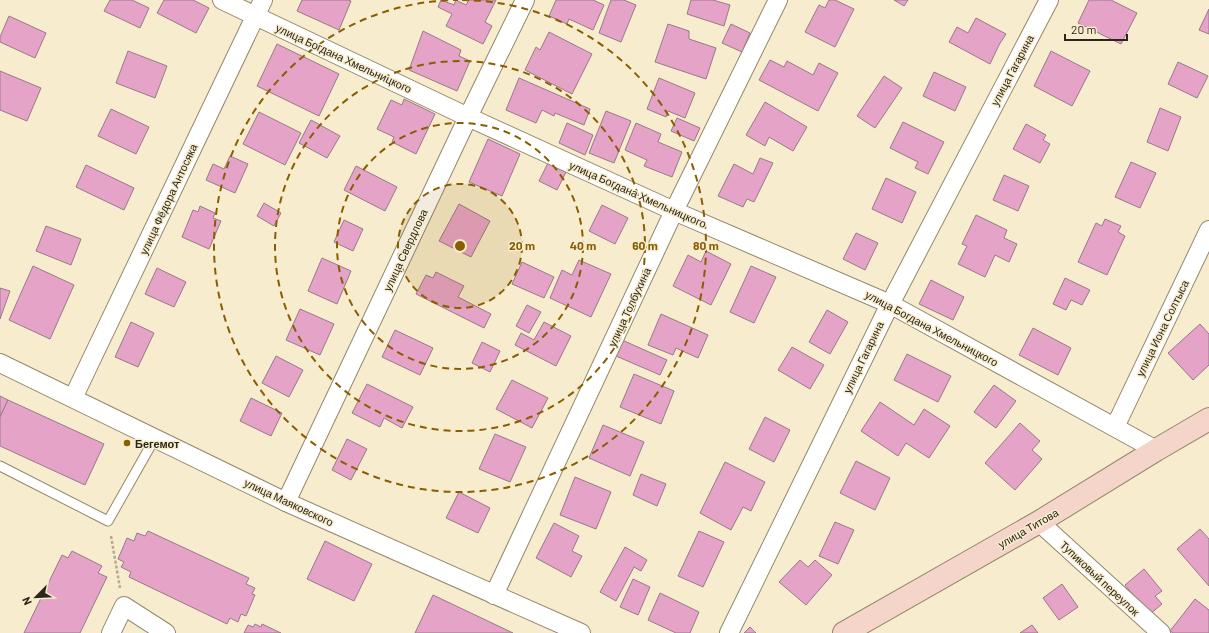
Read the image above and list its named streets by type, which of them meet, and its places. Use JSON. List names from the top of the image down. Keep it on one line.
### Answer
{"streets":{"street":["улица Богдана Хмельницкого","улица Гагарина","улица Фёдора Антосяка","улица Свердлова","улица Толбухина","улица Иона Солтыса","улица Маяковского","улица Титова","Тупиковый переулок"]},"crossings":[["улица Богдана Хмельницкого","улица Гагарина"],["улица Богдана Хмельницкого","улица Фёдора Антосяка"],["улица Богдана Хмельницкого","улица Свердлова"],["улица Богдана Хмельницкого","улица Толбухина"],["улица Богдана Хмельницкого","улица Иона Солтыса"],["улица Богдана Хмельницкого","улица Титова"],["улица Фёдора Антосяка","улица Маяковского"],["улица Свердлова","улица Маяковского"],["улица Толбухина","улица Маяковского"],["улица Титова","Тупиковый переулок"]],"places":["Бегемот"],"scale_bar":"20 m","north":"bottom left","rings":["20 m","40 m","60 m","80 m"]}
